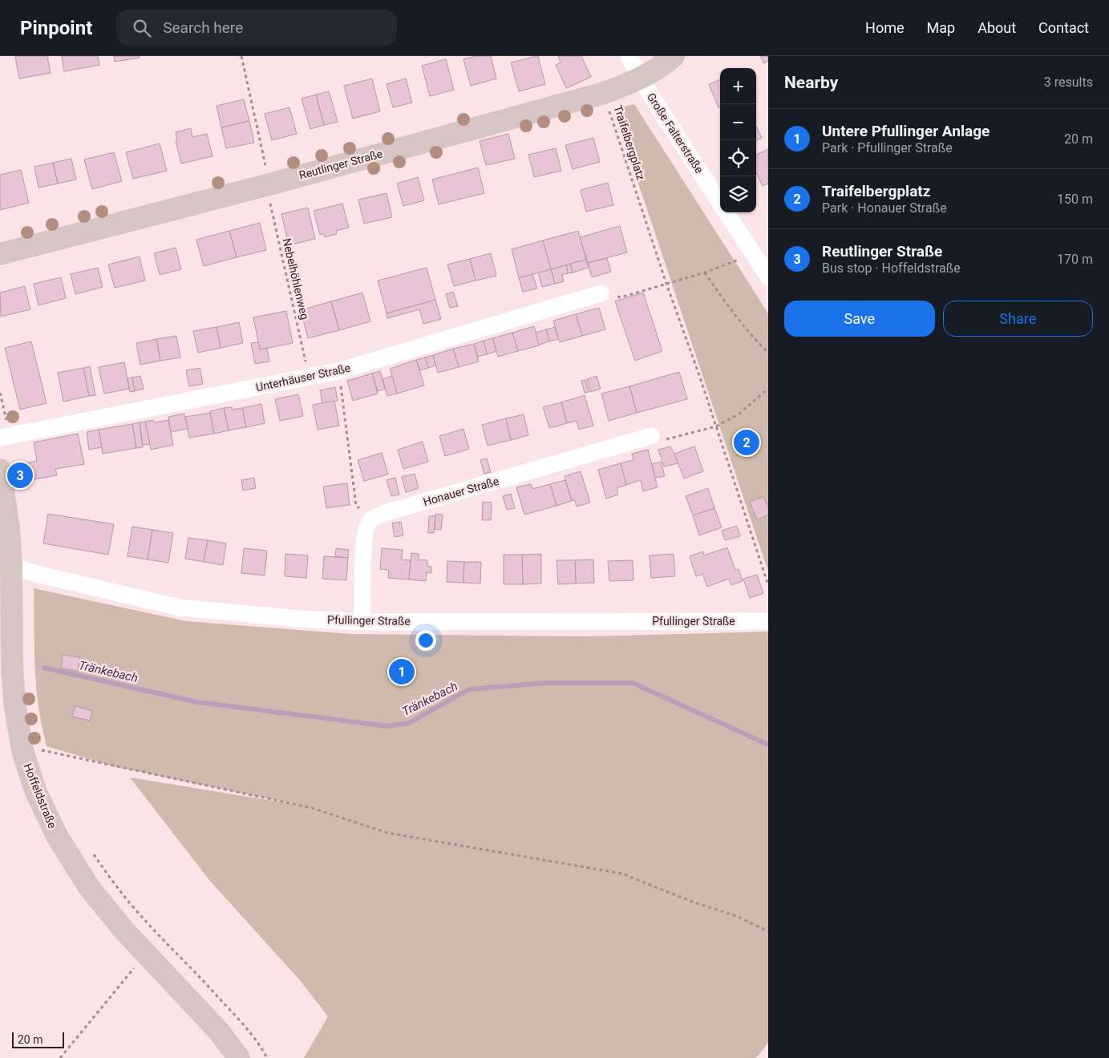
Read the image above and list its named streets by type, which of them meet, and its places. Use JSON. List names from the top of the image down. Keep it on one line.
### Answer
{"streets":{"street":["Große Falterstraße","Reutlinger Straße","Unterhäuser Straße","Honauer Straße","Pfullinger Straße","Hoffeldstraße"],"path":["Traifelbergplatz","Nebelhöhlenweg"]},"crossings":[["Große Falterstraße","Reutlinger Straße"],["Traifelbergplatz","Reutlinger Straße"],["Reutlinger Straße","Nebelhöhlenweg"],["Nebelhöhlenweg","Unterhäuser Straße"],["Honauer Straße","Pfullinger Straße"],["Pfullinger Straße","Hoffeldstraße"]],"water":["Tränkebach"],"scale_bar":"20 m","page":{"header":"Pinpoint","search":"Search here","nav":["Home","Map","About","Contact"],"heading":["Nearby","3 results"],"map_buttons":["+","−"],"list":[{"mark":"1","name":"Untere Pfullinger Anlage","note":"Park · Pfullinger Straße","value":"20 m"},{"mark":"2","name":"Traifelbergplatz","note":"Park · Honauer Straße","value":"150 m"},{"mark":"3","name":"Reutlinger Straße","note":"Bus stop · Hoffeldstraße","value":"170 m"}],"buttons":["Save","Share"],"pins":["2","3","1"],"scale":"20 m"}}
